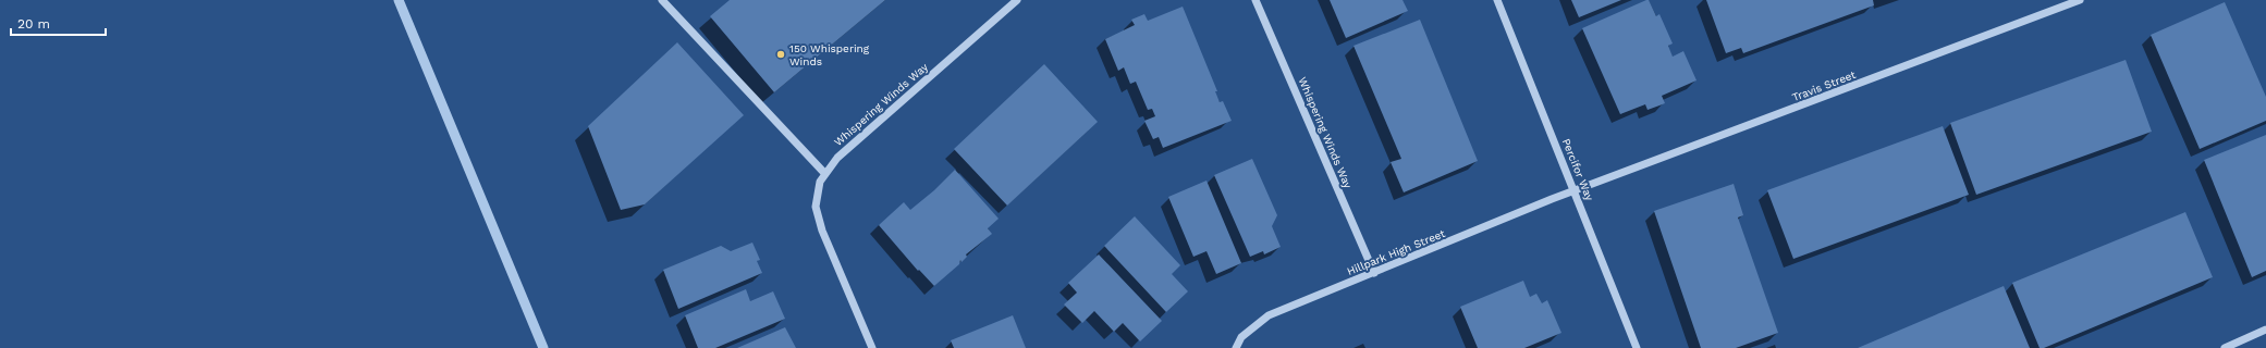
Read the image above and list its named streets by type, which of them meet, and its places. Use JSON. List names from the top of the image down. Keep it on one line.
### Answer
{"streets":{"street":["Travis Street","Whispering Winds Way","Percifor Way","Hillpark High Street"]},"crossings":[["Travis Street","Percifor Way"],["Travis Street","Hillpark High Street"],["Whispering Winds Way","Hillpark High Street"],["Percifor Way","Hillpark High Street"]],"places":["150 Whispering Winds"],"scale_bar":"20 m"}
